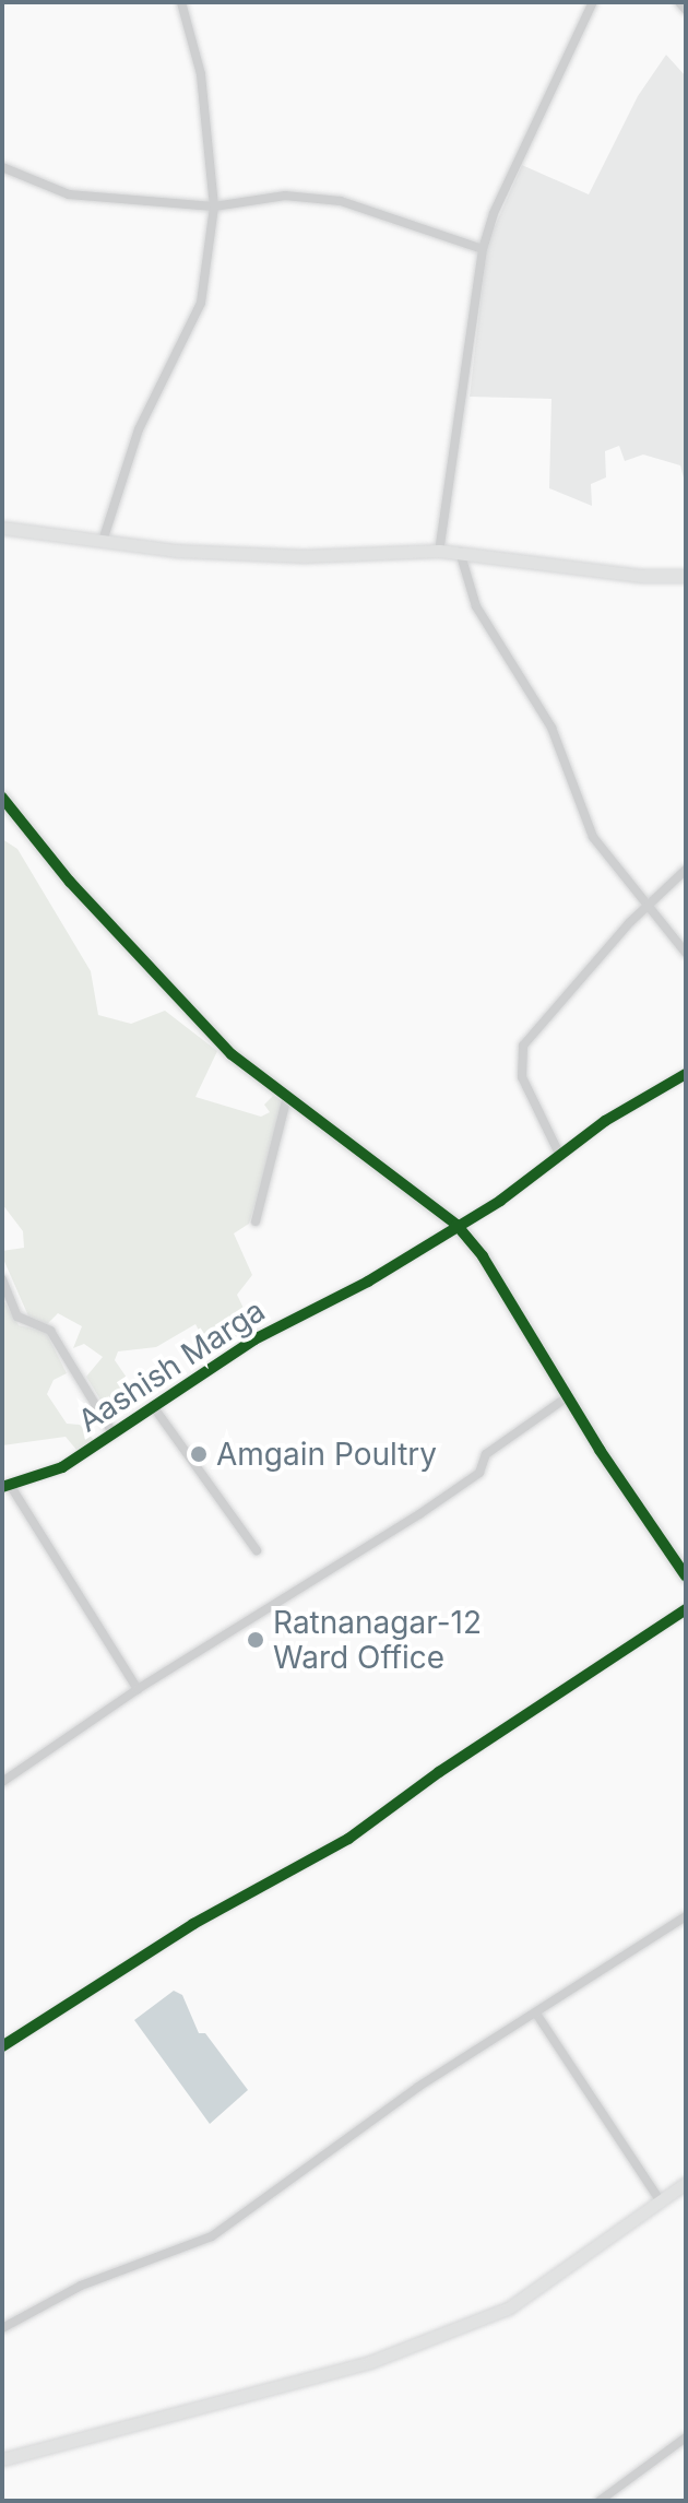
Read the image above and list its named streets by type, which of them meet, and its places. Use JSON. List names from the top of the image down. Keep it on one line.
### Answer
{"streets":{"street":["Aashish Marga"]},"places":["Amgain Poultry","Ratnanagar-12 Ward Office"]}
